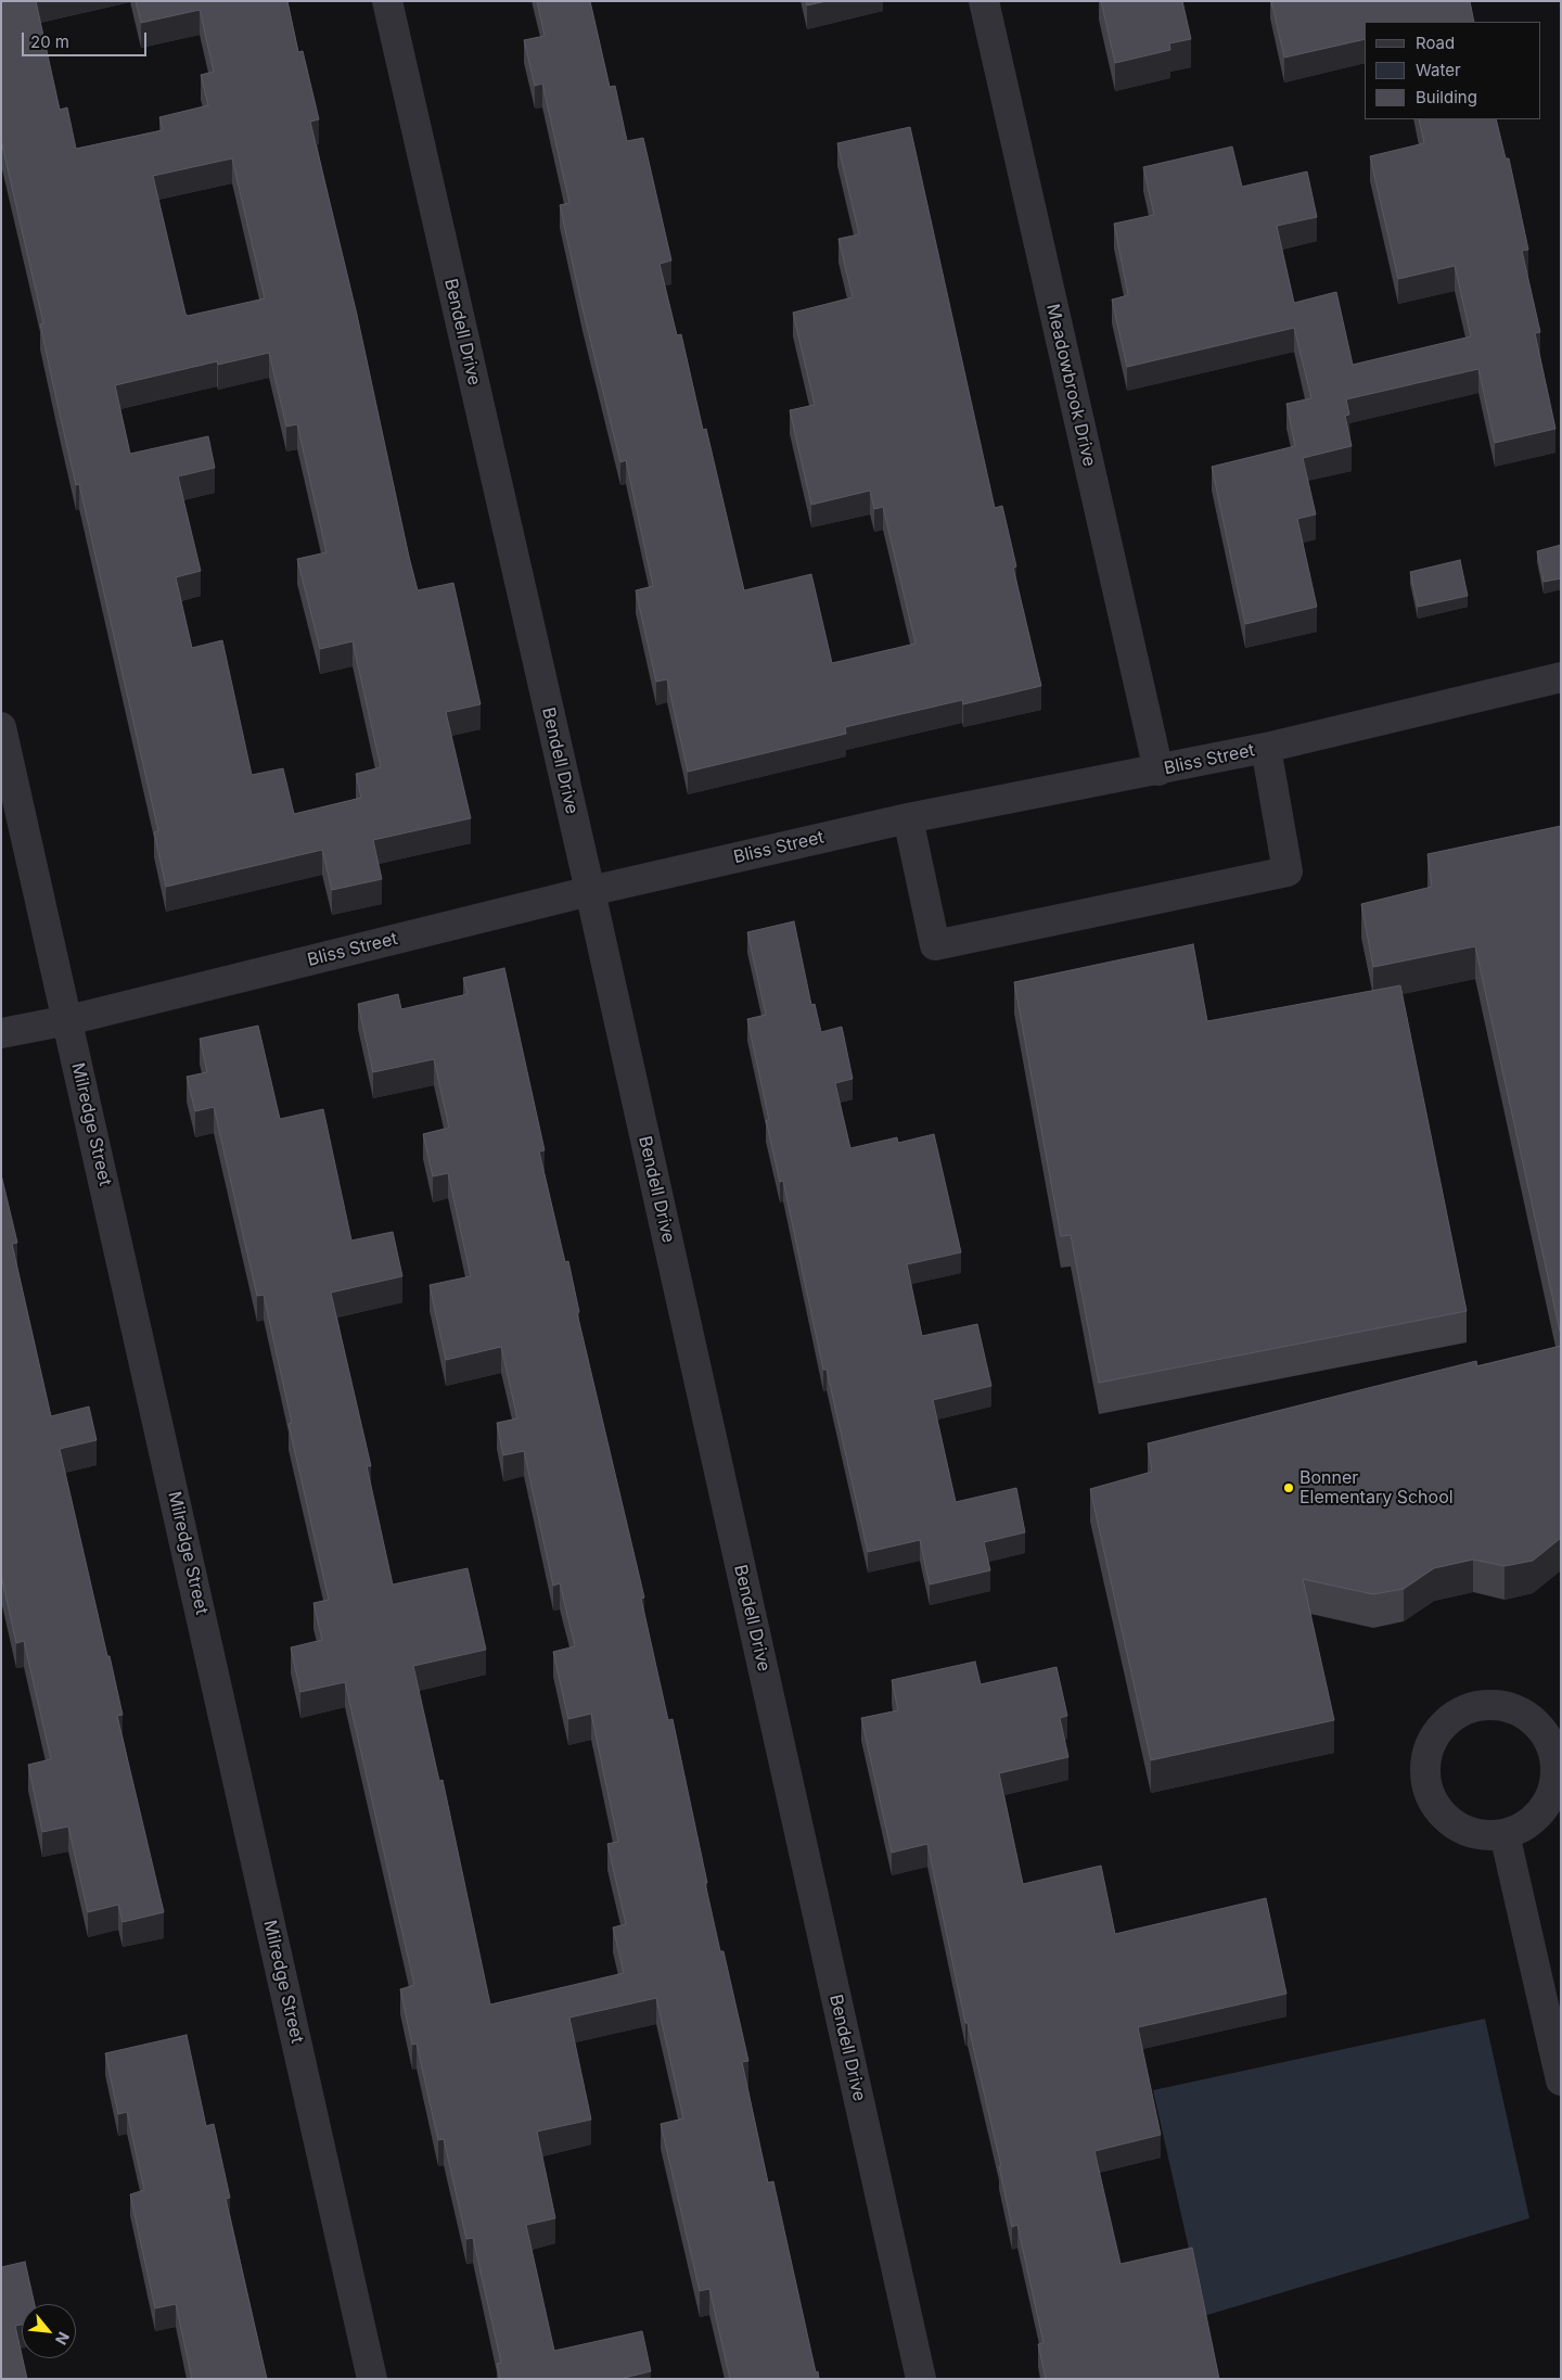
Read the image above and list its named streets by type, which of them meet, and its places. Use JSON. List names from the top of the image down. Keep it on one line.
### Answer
{"streets":{"street":["Bendell Drive","Meadowbrook Drive","Bliss Street","Milredge Street"]},"crossings":[["Bendell Drive","Bliss Street"],["Meadowbrook Drive","Bliss Street"],["Bliss Street","Milredge Street"]],"places":["Bonner Elementary School"],"legend":["Road","Water","Building"],"scale_bar":"20 m","north":"bottom right"}
